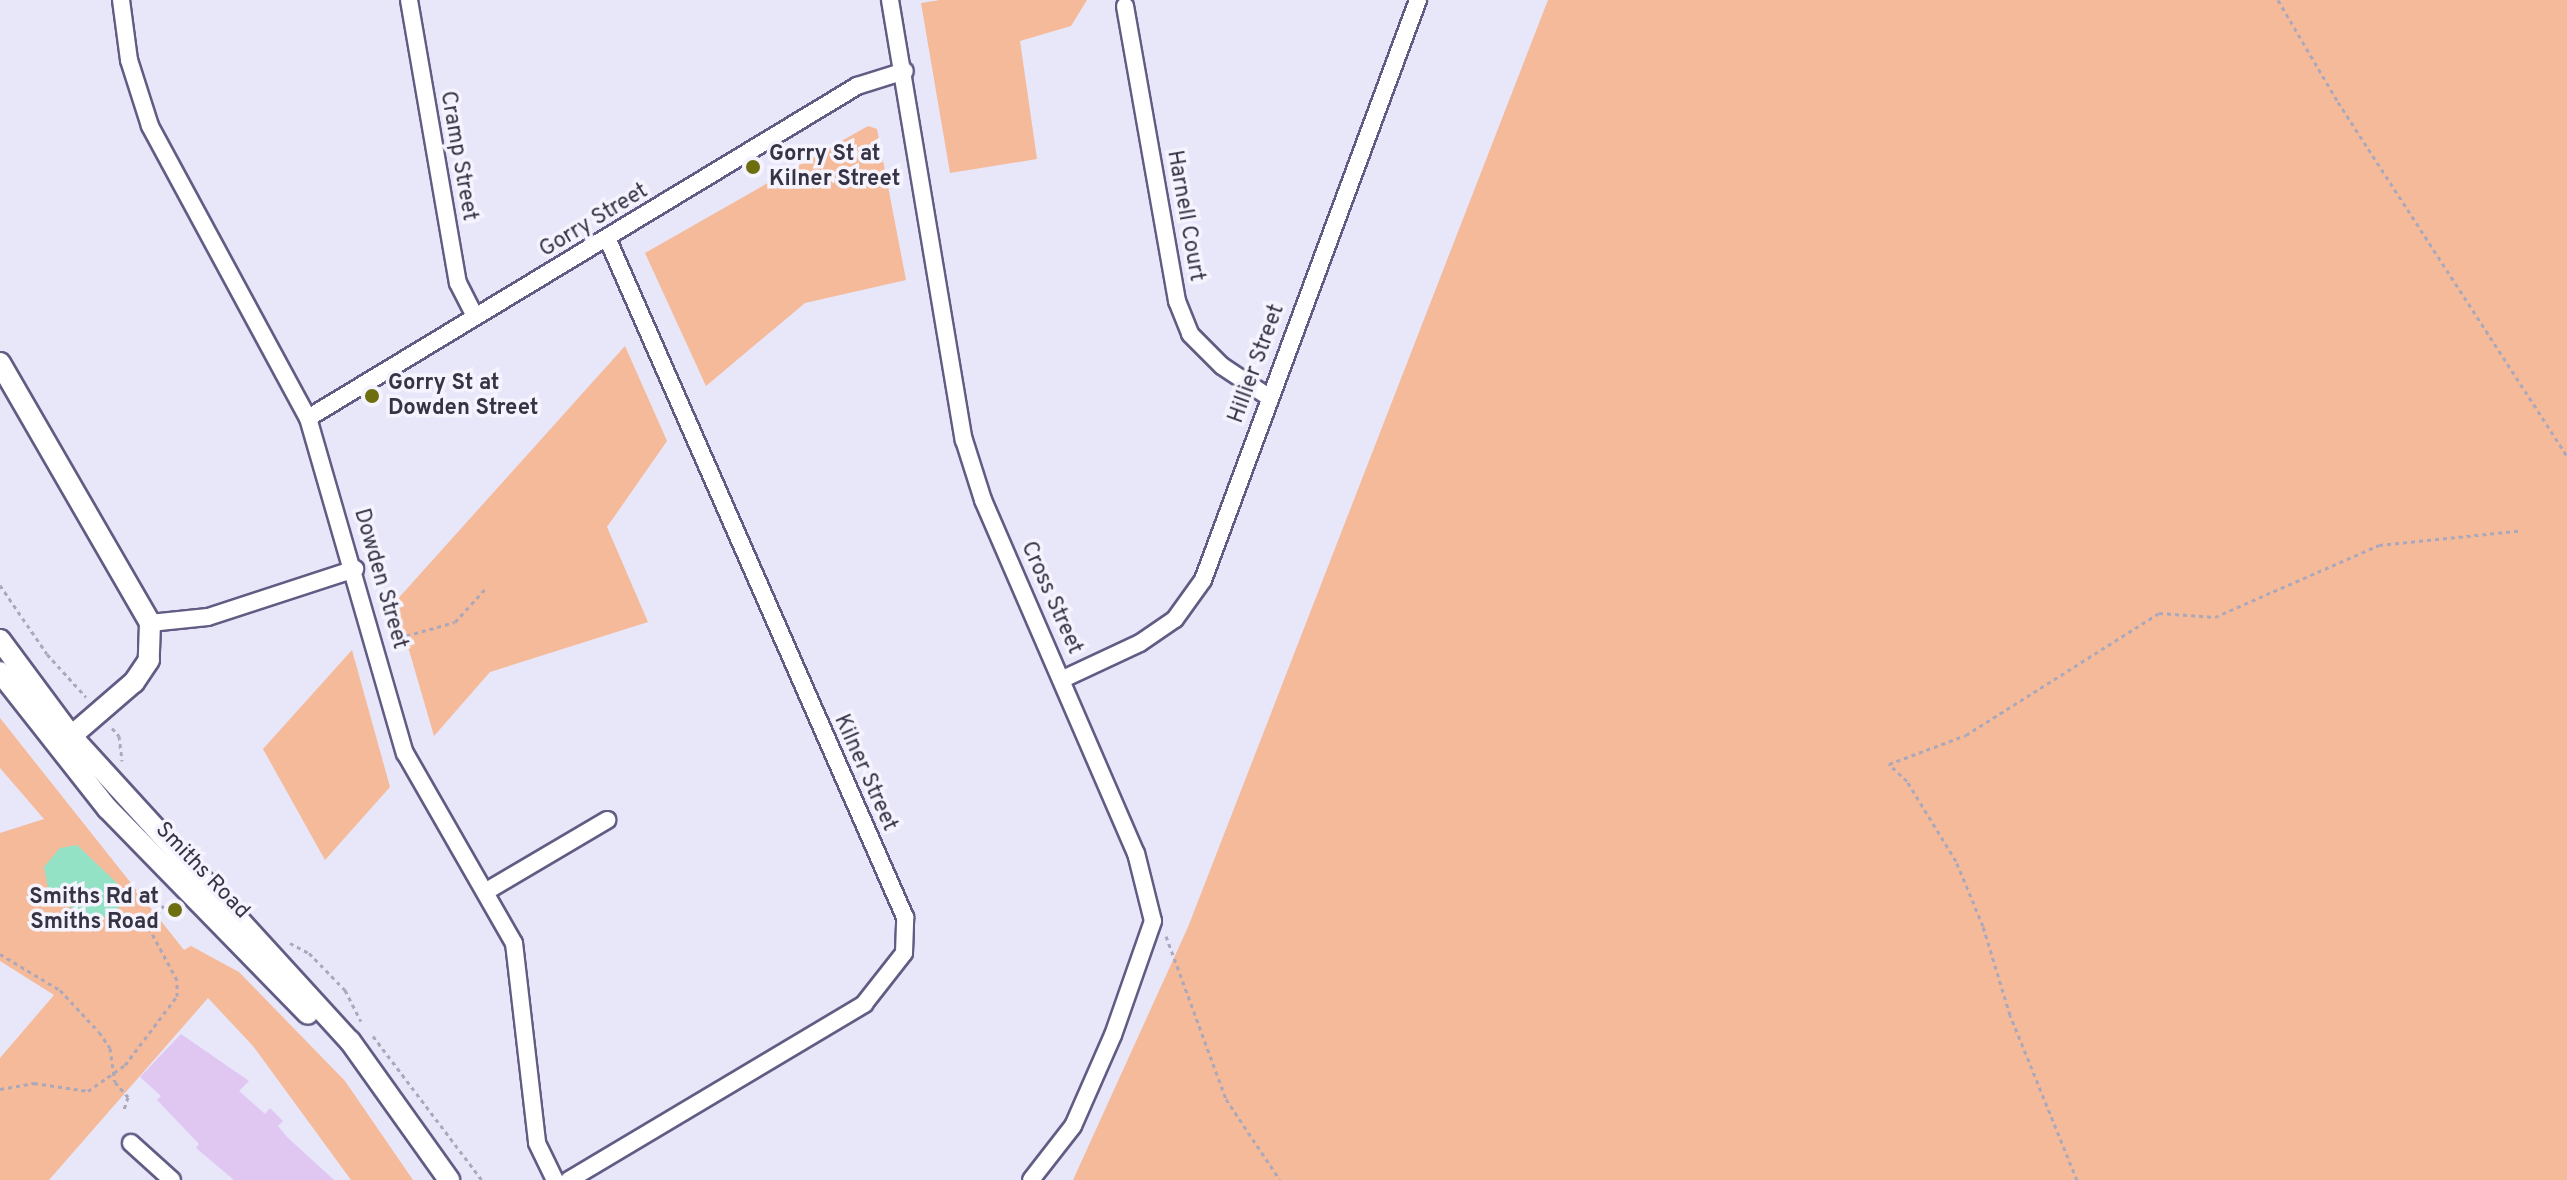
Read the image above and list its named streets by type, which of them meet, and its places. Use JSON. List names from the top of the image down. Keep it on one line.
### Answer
{"streets":{"street":["Cramp Street","Harnell Court","Gorry Street","Hillier Street","Dowden Street","Cross Street","Kilner Street","Smiths Road"]},"crossings":[["Cramp Street","Gorry Street"],["Harnell Court","Hillier Street"],["Gorry Street","Dowden Street"],["Gorry Street","Cross Street"],["Gorry Street","Kilner Street"],["Hillier Street","Cross Street"]],"places":["Gorry St at Kilner Street","Gorry St at Dowden Street","Smiths Rd at Smiths Road"]}
